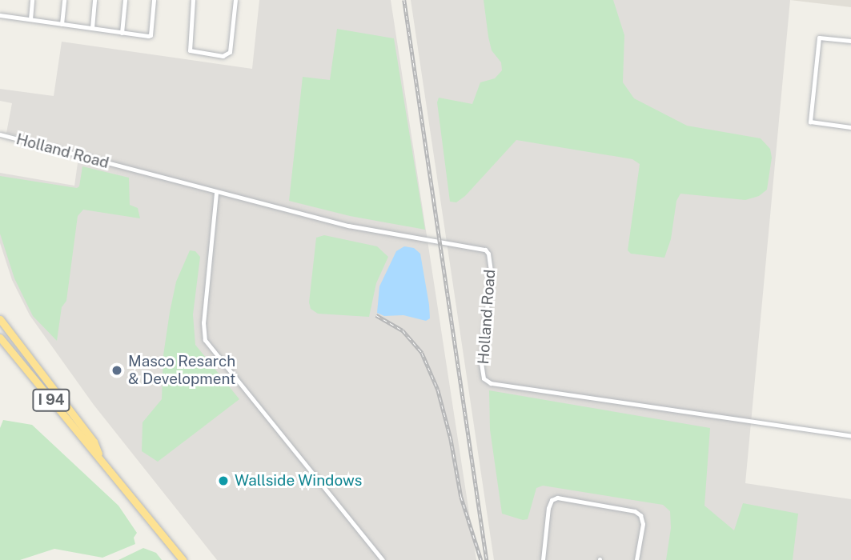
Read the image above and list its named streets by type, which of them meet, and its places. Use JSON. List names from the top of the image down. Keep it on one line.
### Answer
{"streets":{"highway":["I 94"],"street":["Holland Road"]},"places":["Masco Resarch & Development","Wallside Windows"]}
